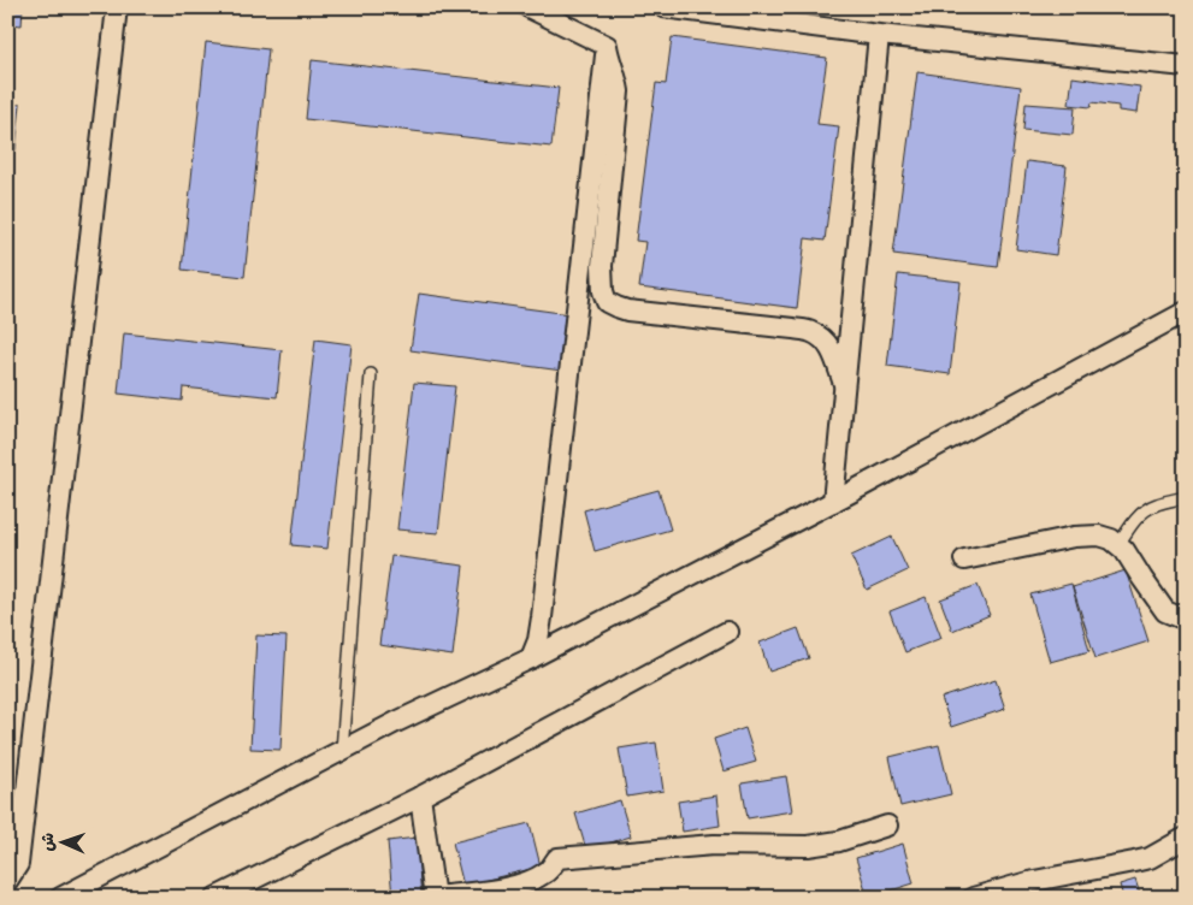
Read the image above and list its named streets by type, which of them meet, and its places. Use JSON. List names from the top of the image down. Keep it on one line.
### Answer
{"north":"left"}
